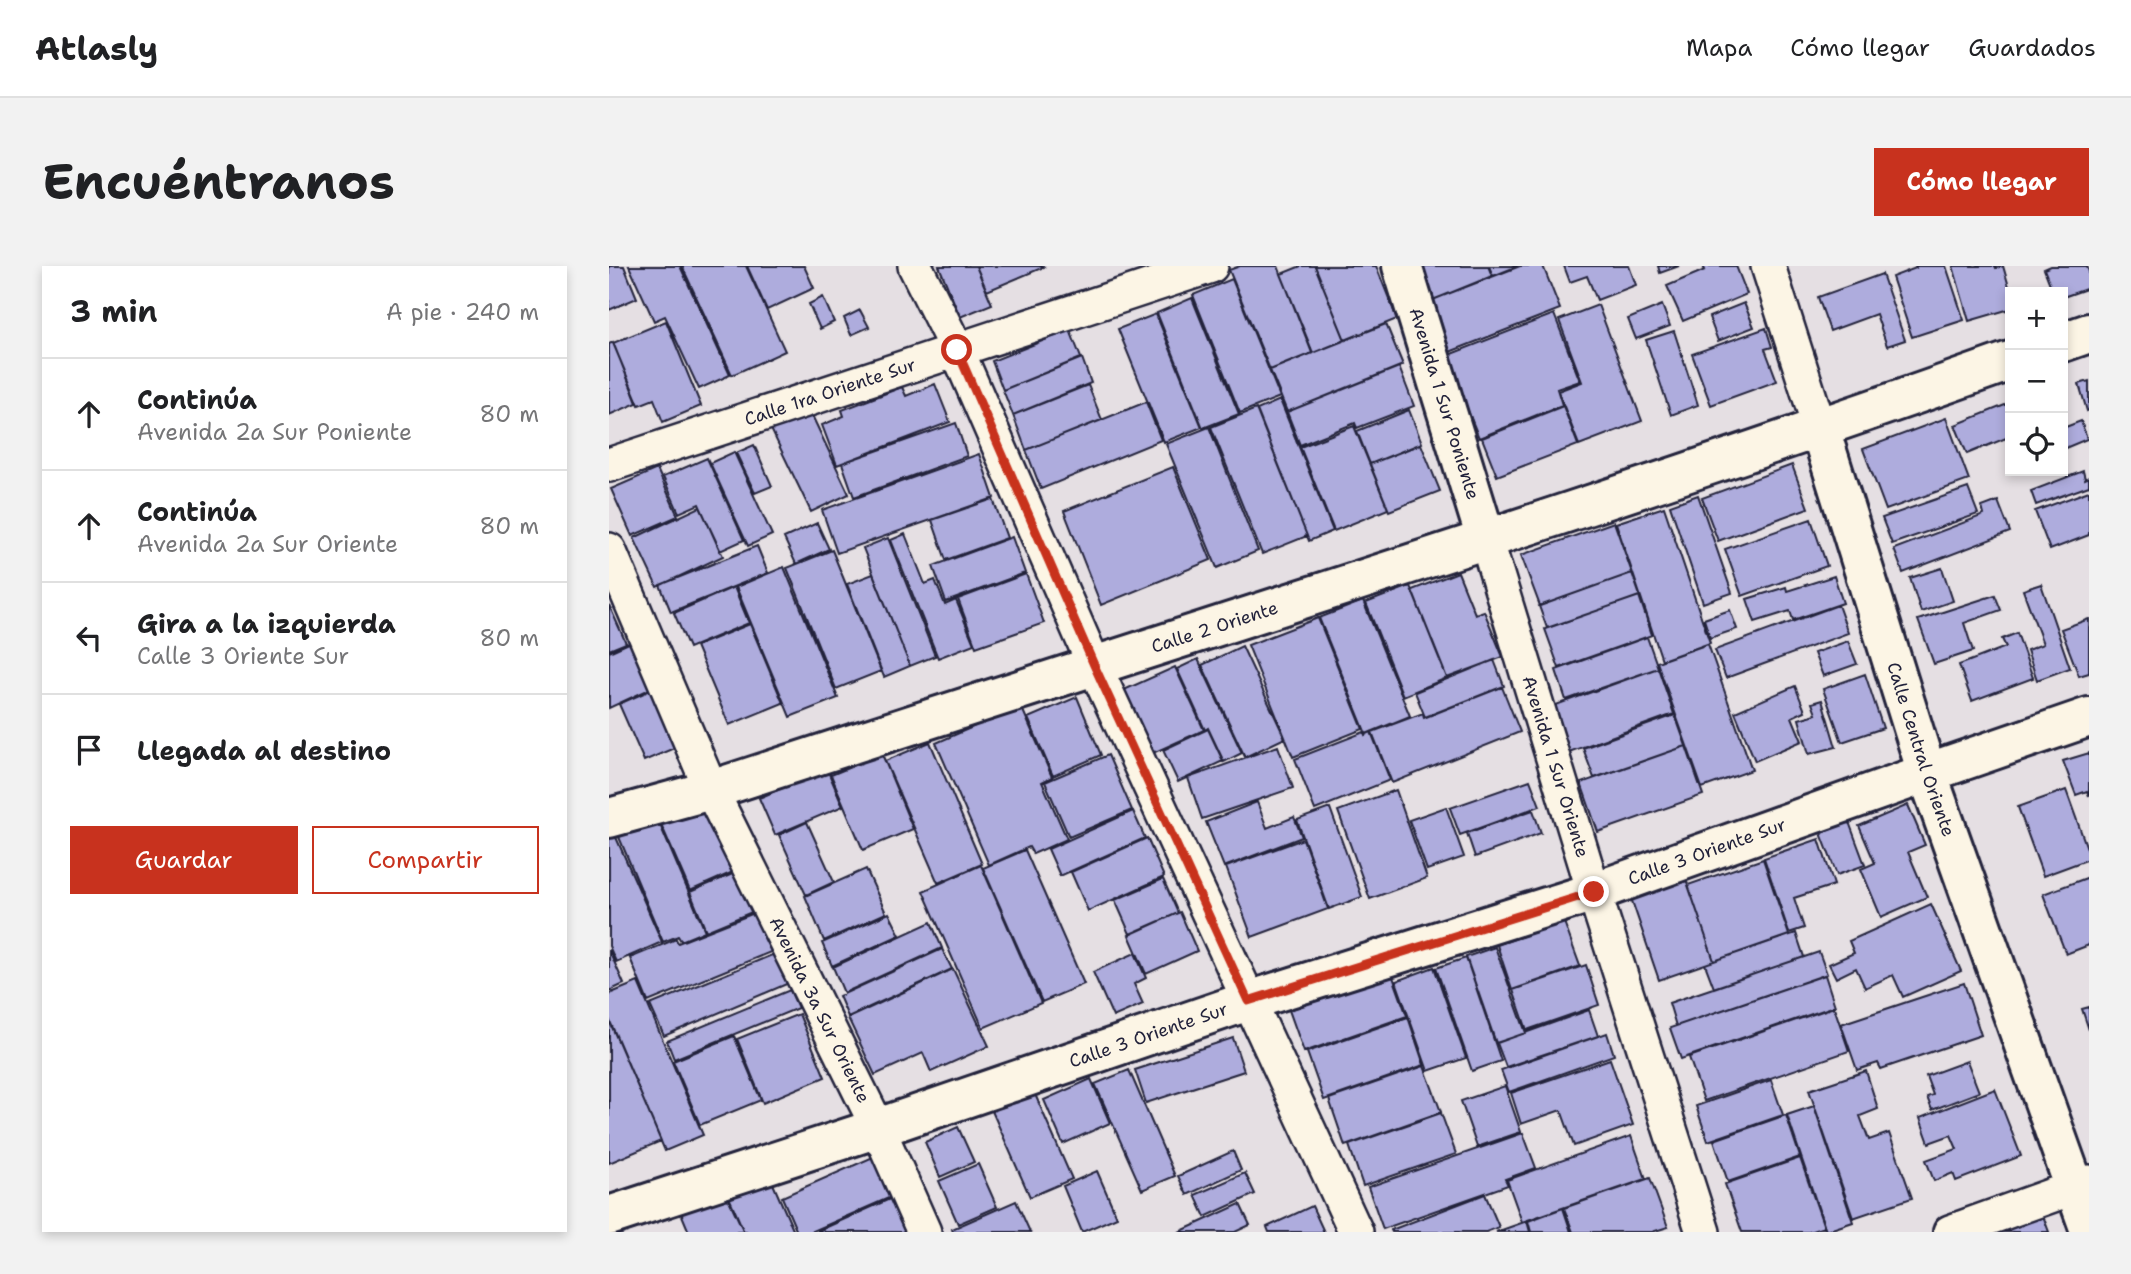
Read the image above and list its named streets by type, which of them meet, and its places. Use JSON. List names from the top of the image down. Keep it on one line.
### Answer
{"streets":{"main road":["Avenida 1 Sur Poniente","Calle 2 Oriente","Calle Central Oriente","Calle 3 Oriente Sur"],"street":["Calle 1ra Oriente Sur","Avenida 1 Sur Oriente","Avenida 3a Sur Oriente"]},"crossings":[["Avenida 1 Sur Poniente","Calle 2 Oriente"],["Avenida 1 Sur Poniente","Avenida 1 Sur Oriente"],["Calle 2 Oriente","Calle Central Oriente"],["Calle 2 Oriente","Avenida 1 Sur Oriente"],["Calle 2 Oriente","Avenida 3a Sur Oriente"],["Calle Central Oriente","Calle 3 Oriente Sur"],["Avenida 1 Sur Oriente","Calle 3 Oriente Sur"],["Calle 3 Oriente Sur","Avenida 3a Sur Oriente"]],"page":{"header":"Atlasly","nav":["Mapa","Cómo llegar","Guardados"],"buttons":["Cómo llegar",["Guardar","Compartir"]],"title":"Encuéntranos","heading":["3 min","A pie · 240 m"],"map_buttons":["+","−"],"list":[["Continúa","Avenida 2a Sur Poniente","80 m"],["Continúa","Avenida 2a Sur Oriente","80 m"],["Gira a la izquierda","Calle 3 Oriente Sur","80 m"],"Llegada al destino"]}}
